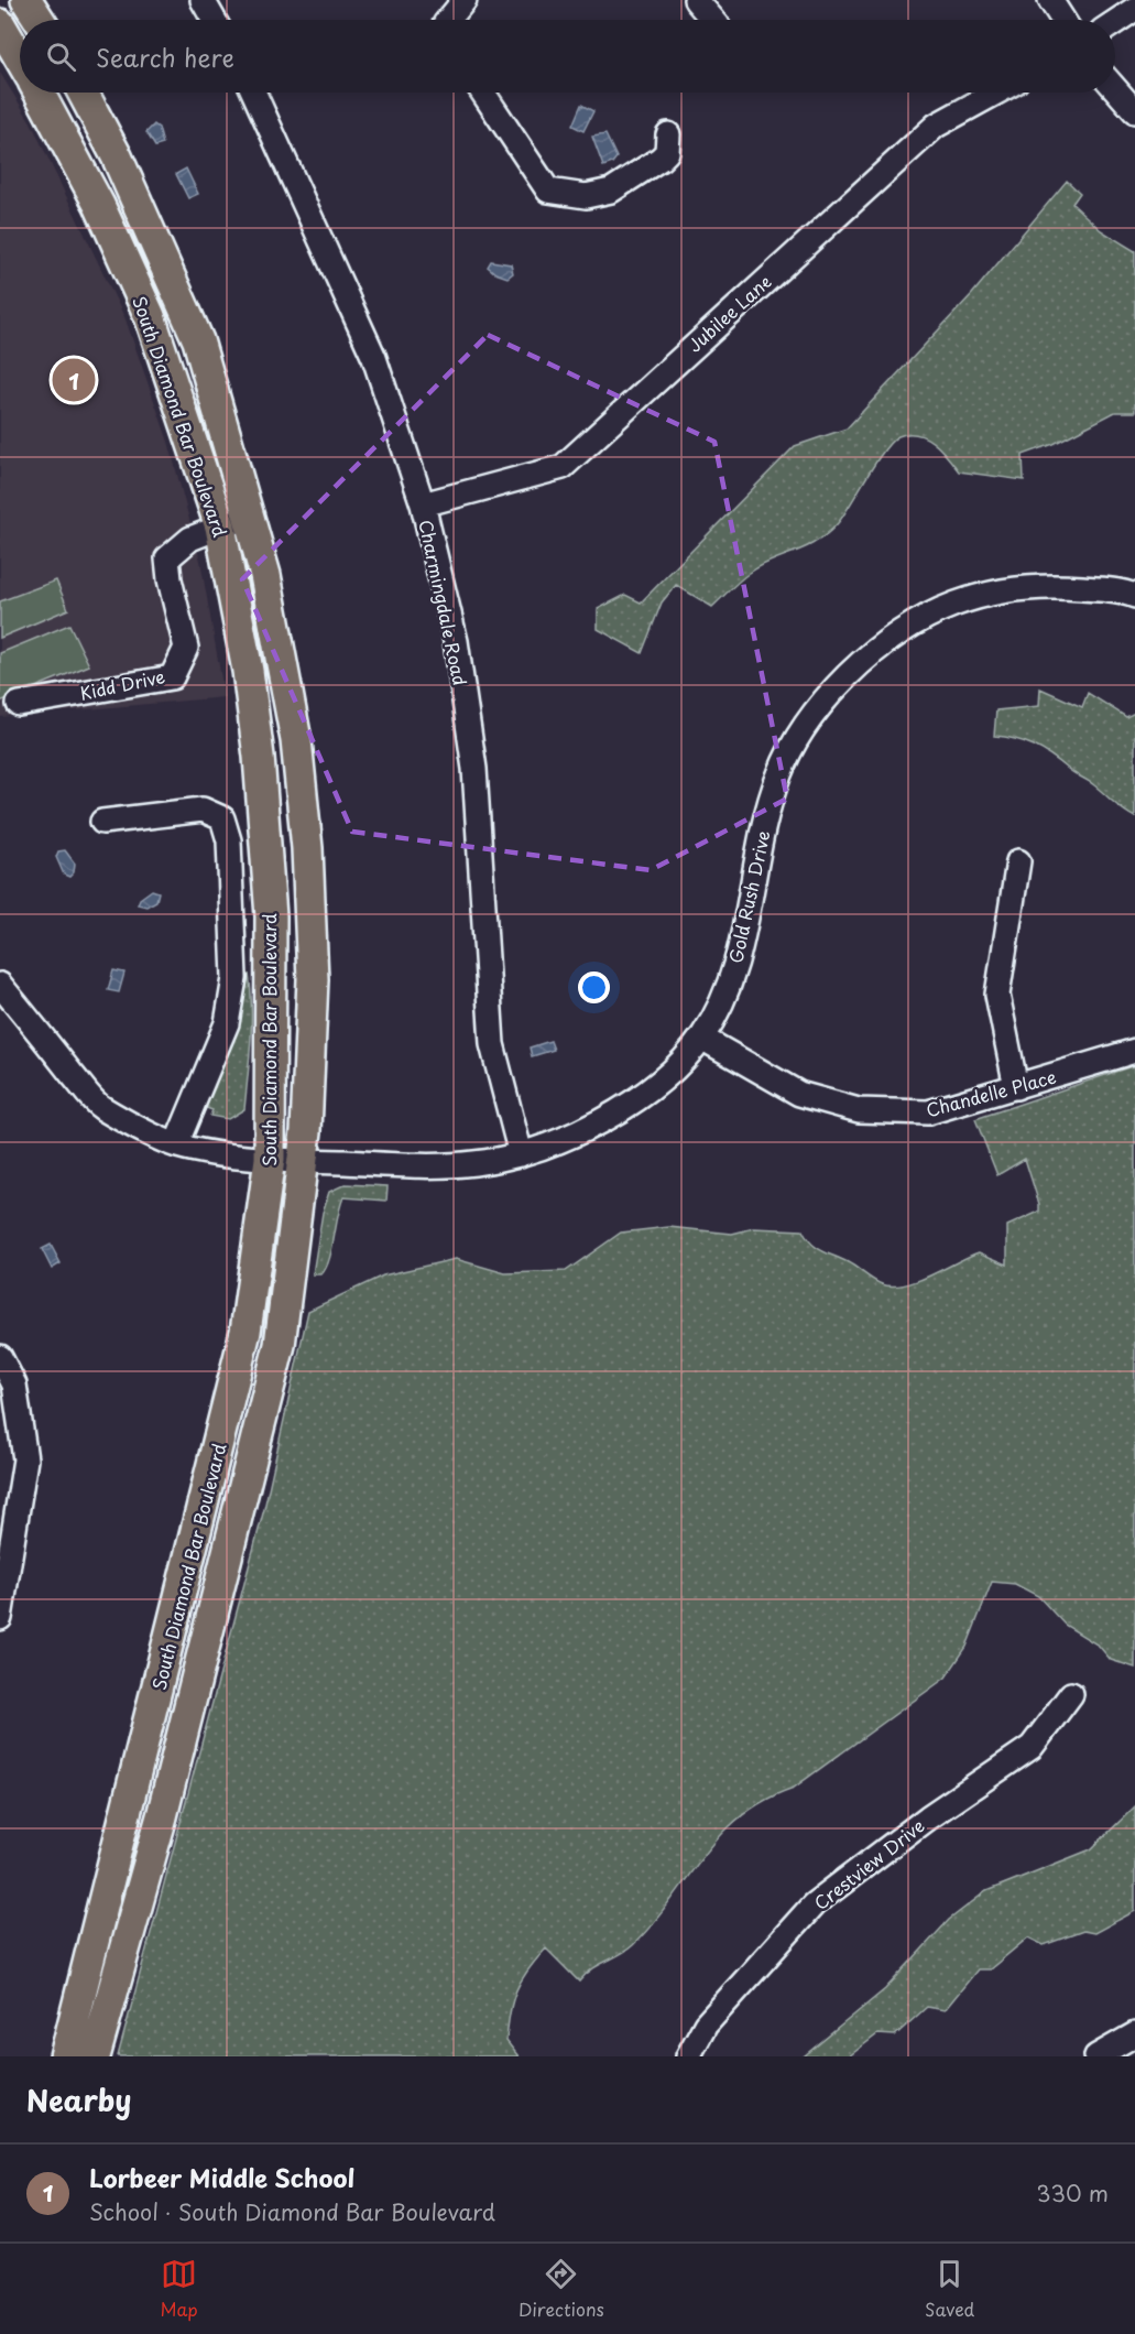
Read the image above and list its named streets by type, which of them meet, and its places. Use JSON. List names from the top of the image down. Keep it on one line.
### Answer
{"streets":{"main road":["South Diamond Bar Boulevard"],"street":["Jubilee Lane","Charmingdale Road","Kidd Drive","Gold Rush Drive","Chandelle Place","Crestview Drive"]},"crossings":[["Jubilee Lane","Charmingdale Road"],["South Diamond Bar Boulevard","Kidd Drive"],["South Diamond Bar Boulevard","Gold Rush Drive"],["Charmingdale Road","Gold Rush Drive"],["Gold Rush Drive","Chandelle Place"]],"page":{"search":"Search here","pins":"1","heading":"Nearby","list":[{"mark":"1","name":"Lorbeer Middle School","note":"School · South Diamond Bar Boulevard","value":"330 m"}],"nav":["Map","Directions","Saved"]}}
